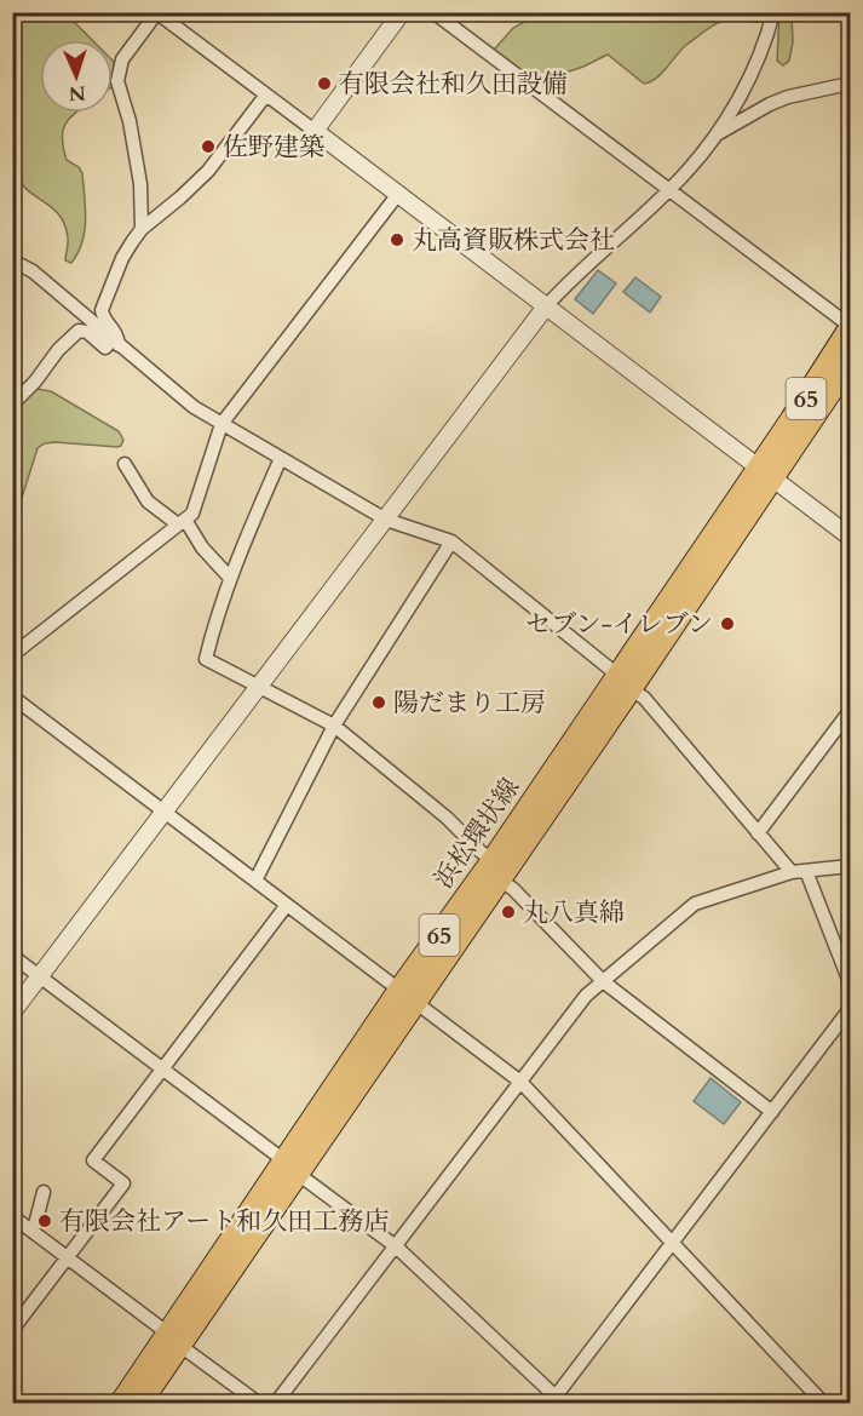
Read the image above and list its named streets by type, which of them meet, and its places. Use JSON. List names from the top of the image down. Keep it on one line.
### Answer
{"streets":{"main road":["65","浜松環状線"]},"places":["有限会社和久田設備","佐野建築","丸高資販株式会社","セブン-イレブン","陽だまり工房","丸八真綿","有限会社アート和久田工務店"],"north":"bottom"}
